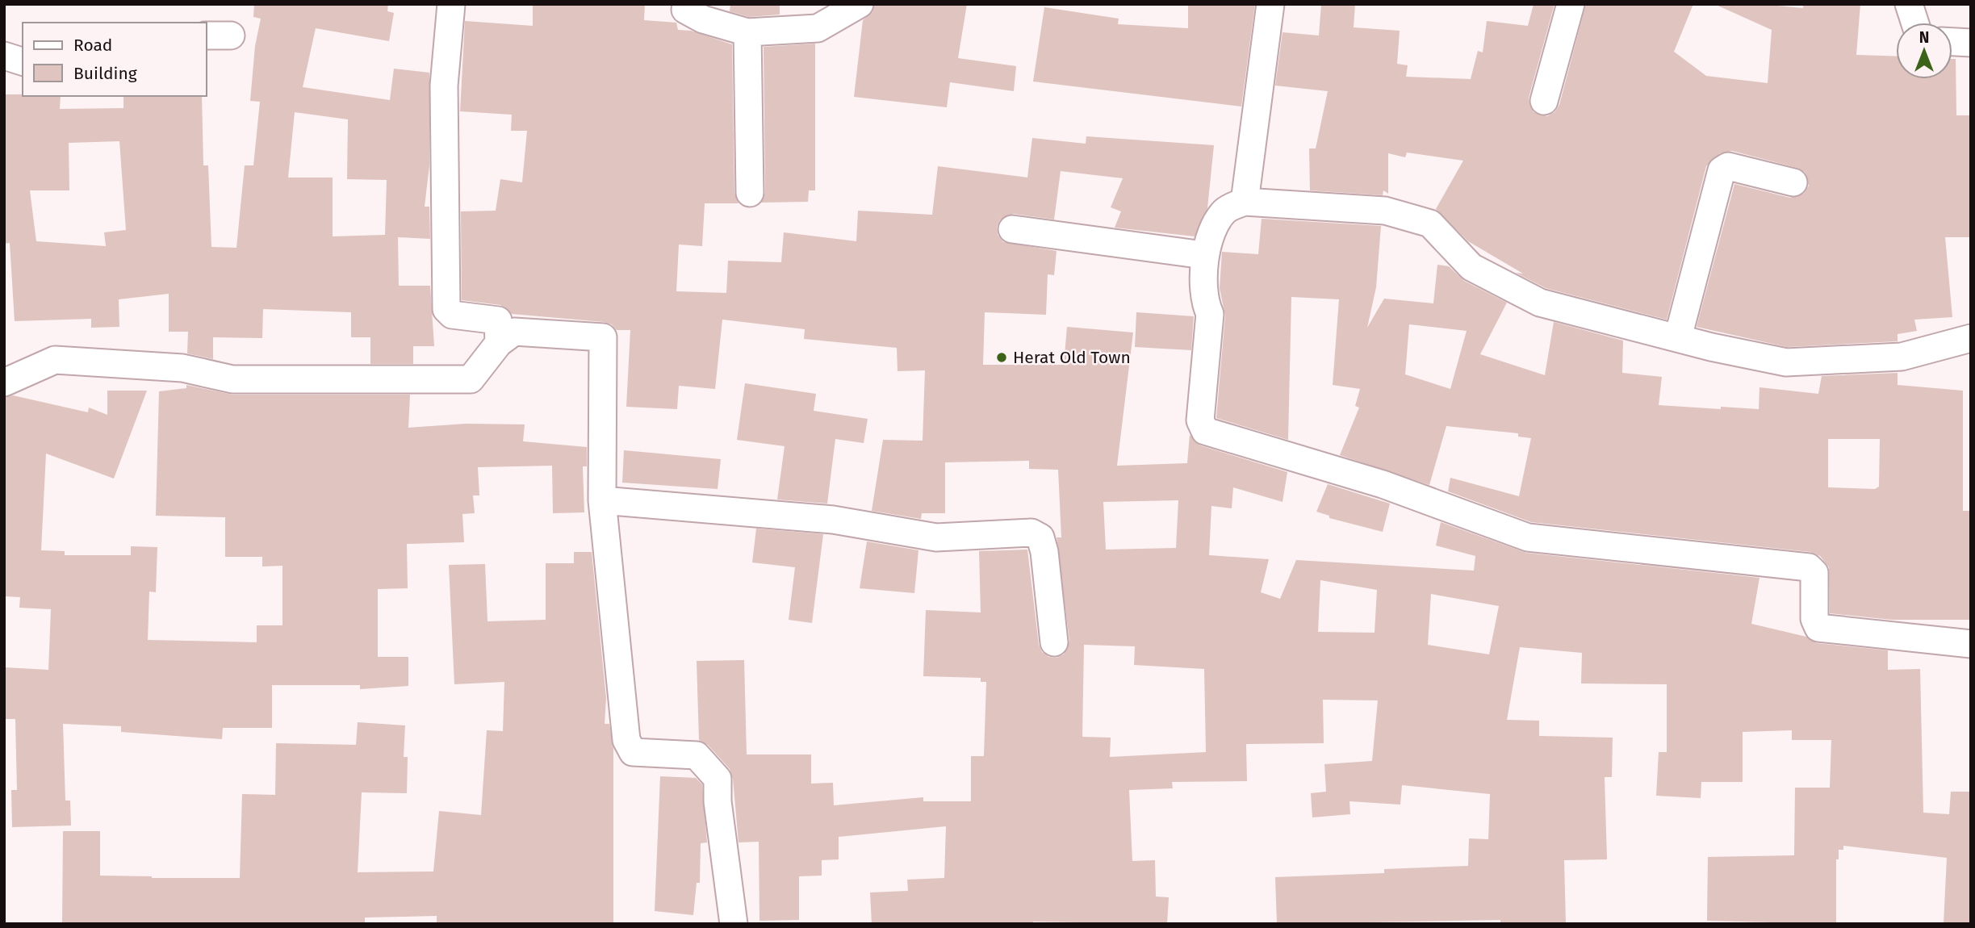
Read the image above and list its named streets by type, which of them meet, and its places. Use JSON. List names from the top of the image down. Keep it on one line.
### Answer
{"places":["Herat Old Town"],"legend":["Road","Building"],"north":"top"}
